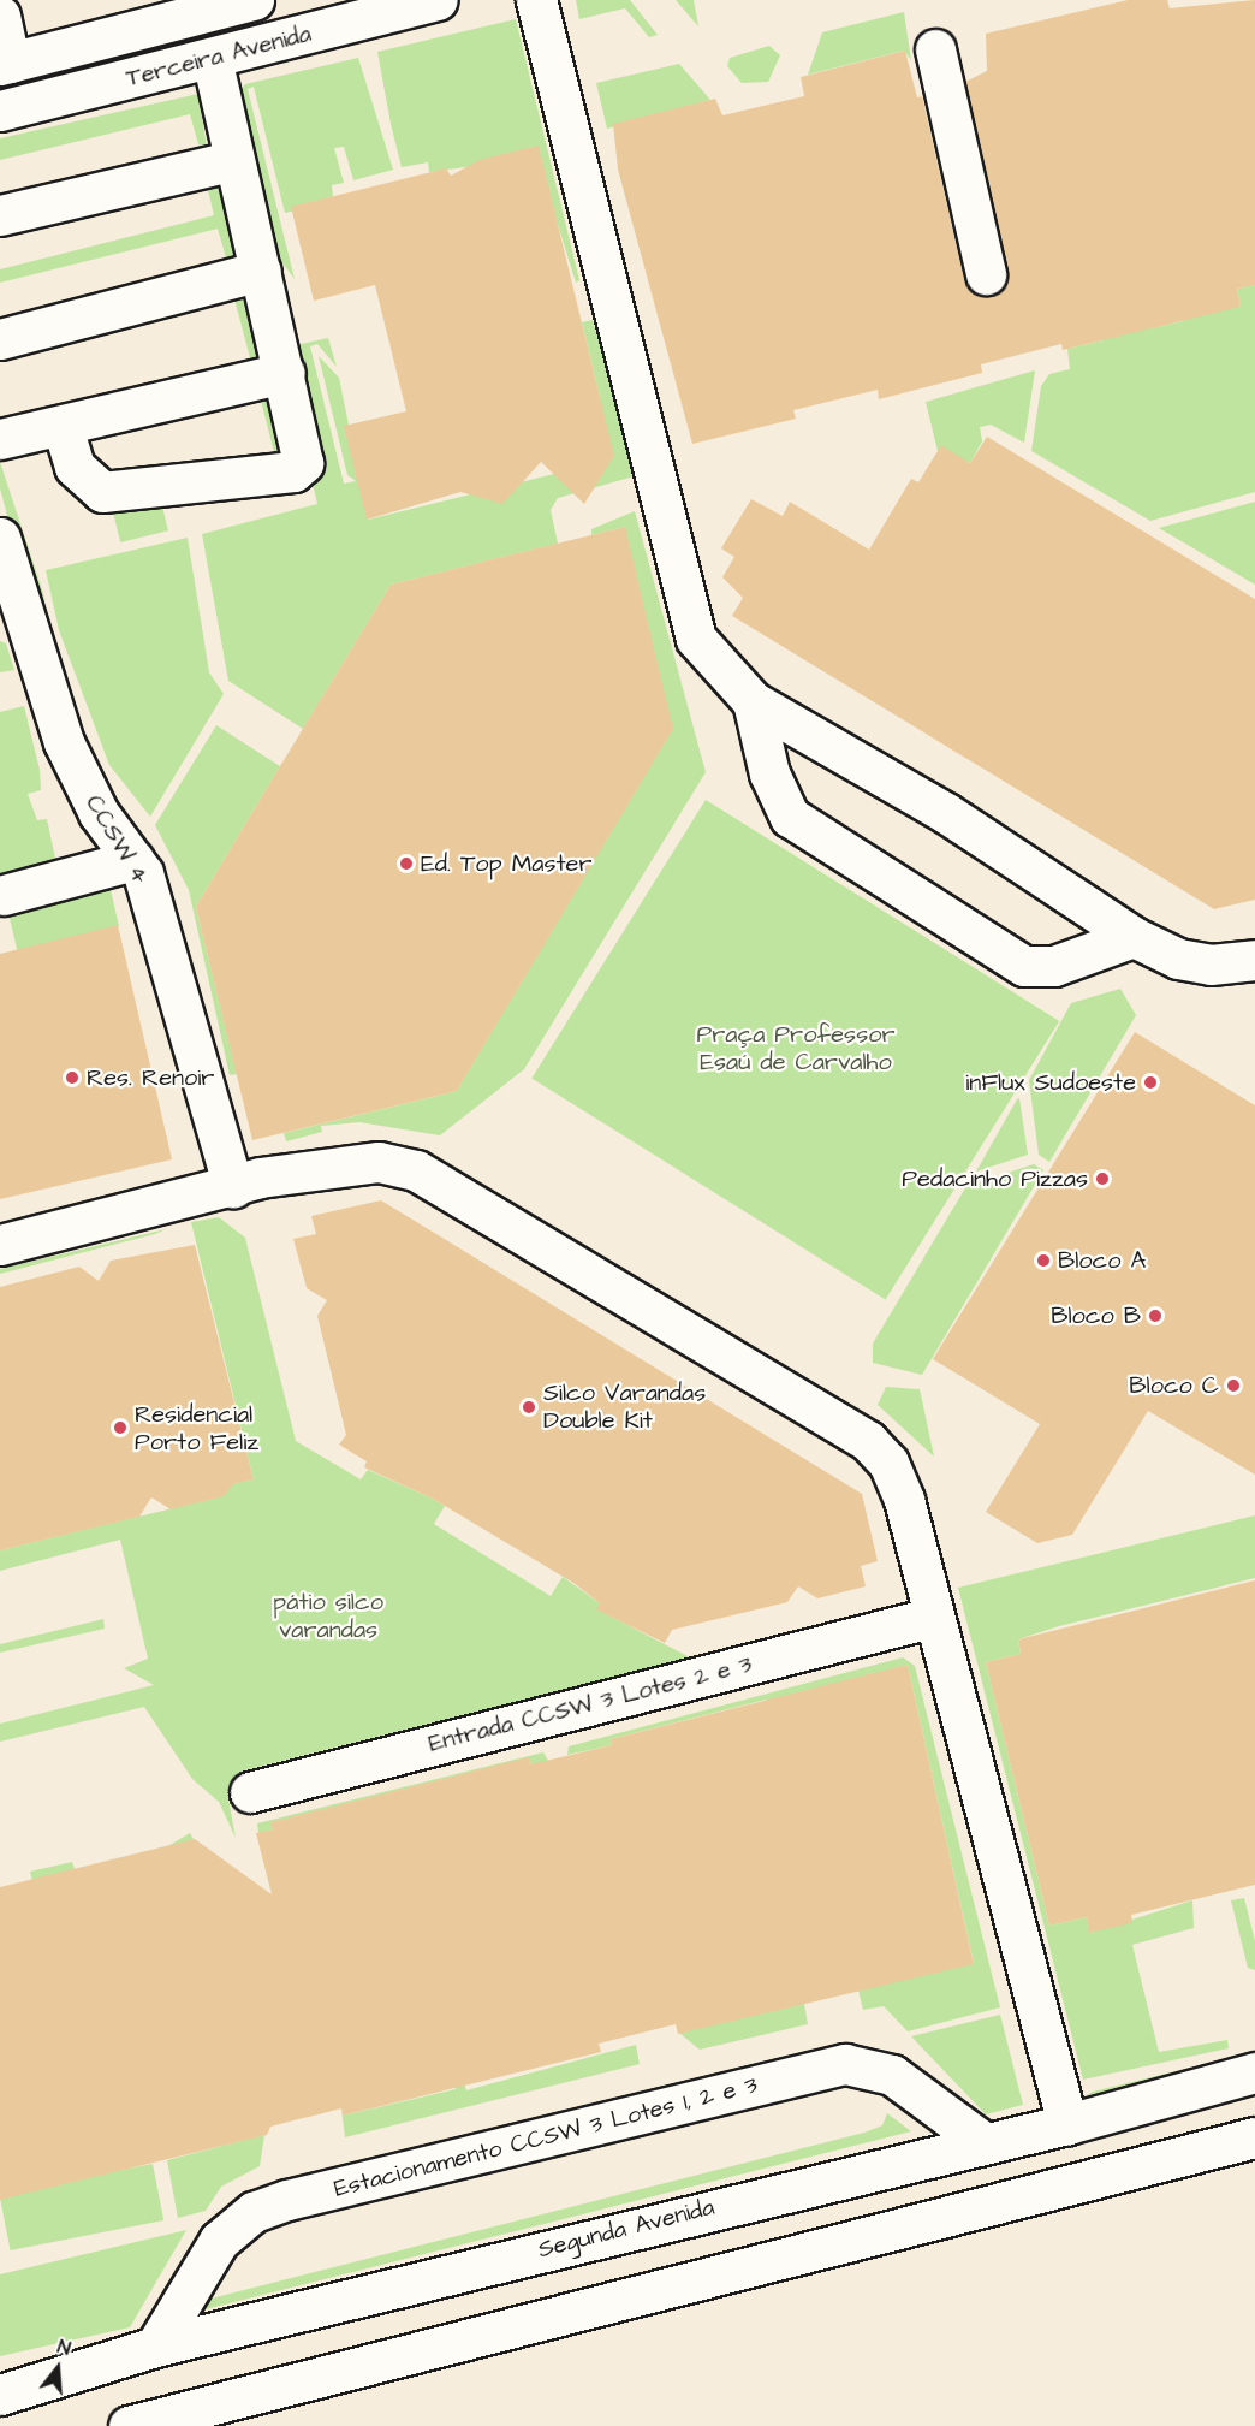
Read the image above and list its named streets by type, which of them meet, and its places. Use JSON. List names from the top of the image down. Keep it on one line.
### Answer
{"streets":{"street":["Terceira Avenida","CCSW 4","Entrada CCSW 3 Lotes 2 e 3","Estacionamento CCSW 3 Lotes 1, 2 e 3","Segunda Avenida"]},"crossings":[["Estacionamento CCSW 3 Lotes 1, 2 e 3","Segunda Avenida"]],"parks":["Praça Professor Esaú de Carvalho","pátio silco varandas"],"places":["Ed. Top Master","Res. Renoir","inFlux Sudoeste","Pedacinho Pizzas","Bloco A","Bloco B","Bloco C","Silco Varandas Double Kit","Residencial Porto Feliz"],"north":"top"}
